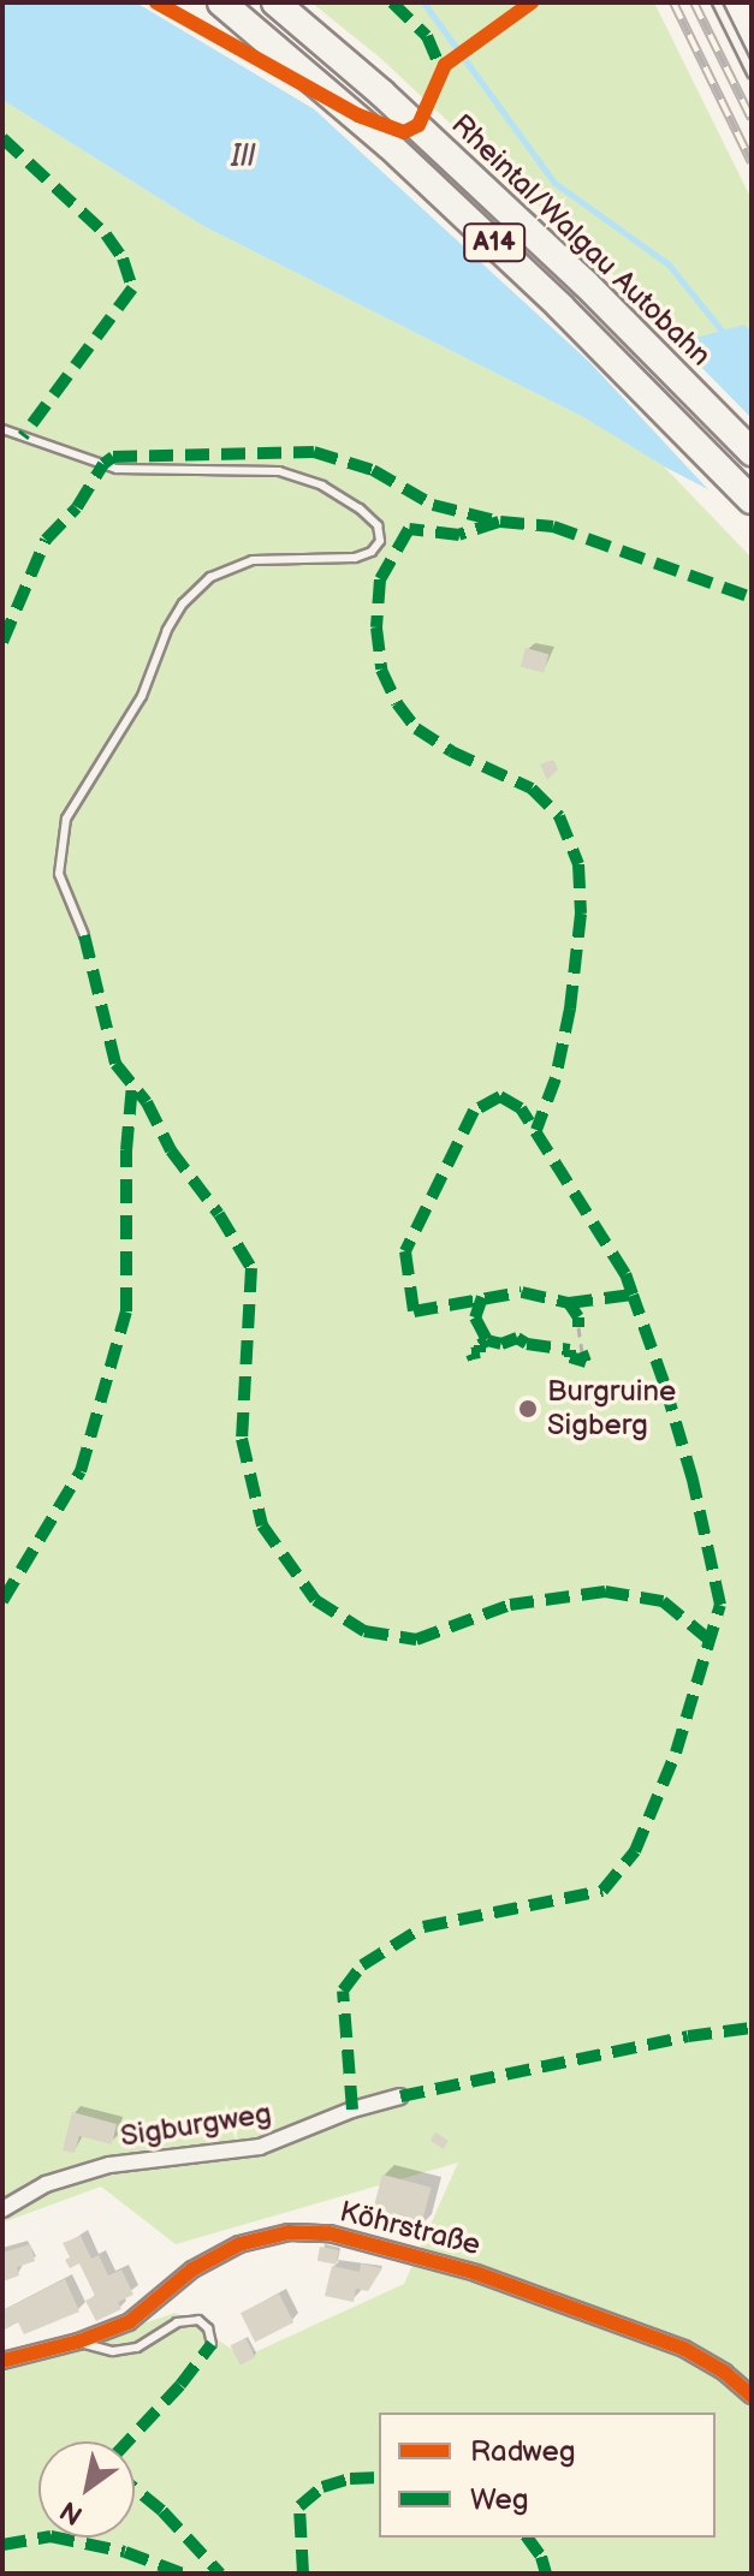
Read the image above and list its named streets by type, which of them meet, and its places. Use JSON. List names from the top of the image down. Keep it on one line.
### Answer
{"streets":{"highway":["Rheintal/Walgau Autobahn","A14"],"street":["Sigburgweg","Köhrstraße"]},"water":["Ill"],"places":["Burgruine Sigberg"],"legend":["Radweg","Weg"],"north":"bottom left"}
